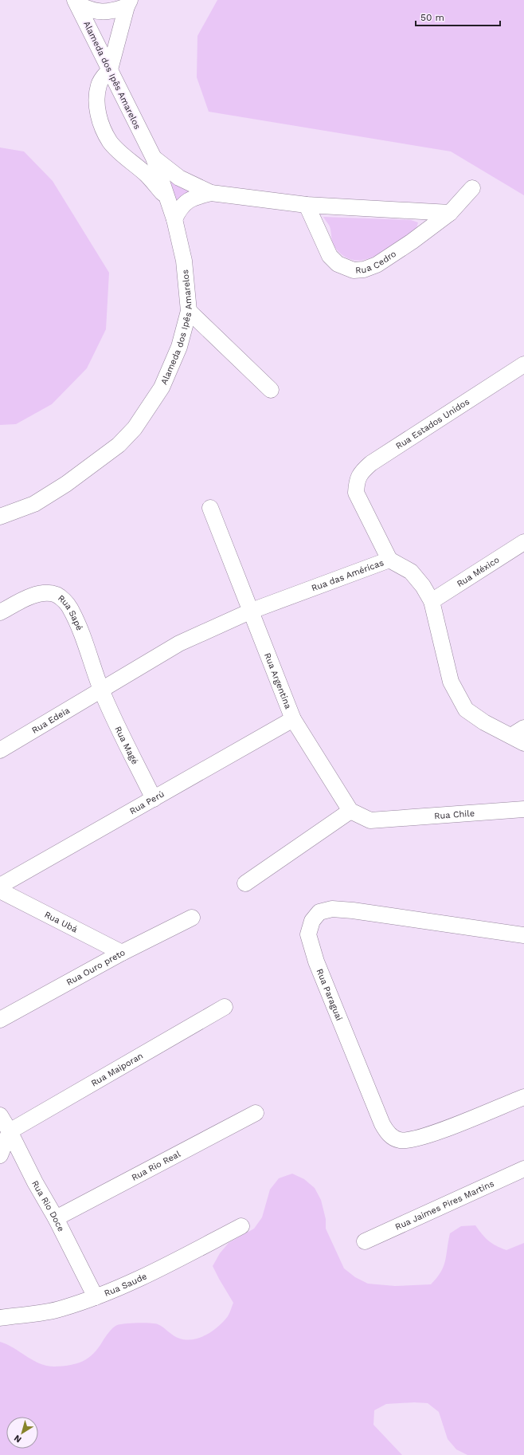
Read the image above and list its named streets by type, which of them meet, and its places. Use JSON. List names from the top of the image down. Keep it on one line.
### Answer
{"streets":{"street":["Alameda dos Ipês Amarelos","Rua Cedro","Rua Estados Unidos","Rua México","Rua das Américas","Rua Sapé","Rua Argentina","Rua Edeia","Rua Magé","Rua Perú","Rua Chile","Rua Ubá","Rua Ouro preto","Rua Paraguai","Rua Maiporan","Rua Rio Real","Rua Jaimes Pires Martins","Rua Rio Doce","Rua Saude"]},"crossings":[["Rua Estados Unidos","Rua das Américas"],["Rua México","Rua das Américas"],["Rua das Américas","Rua Sapé"],["Rua das Américas","Rua Argentina"],["Rua das Américas","Rua Edeia"],["Rua das Américas","Rua Magé"],["Rua Sapé","Rua Edeia"],["Rua Sapé","Rua Magé"],["Rua Argentina","Rua Perú"],["Rua Argentina","Rua Chile"],["Rua Edeia","Rua Magé"],["Rua Magé","Rua Perú"],["Rua Ubá","Rua Ouro preto"],["Rua Maiporan","Rua Rio Doce"],["Rua Rio Real","Rua Rio Doce"],["Rua Rio Doce","Rua Saude"]],"scale_bar":"50 m","north":"bottom left"}
